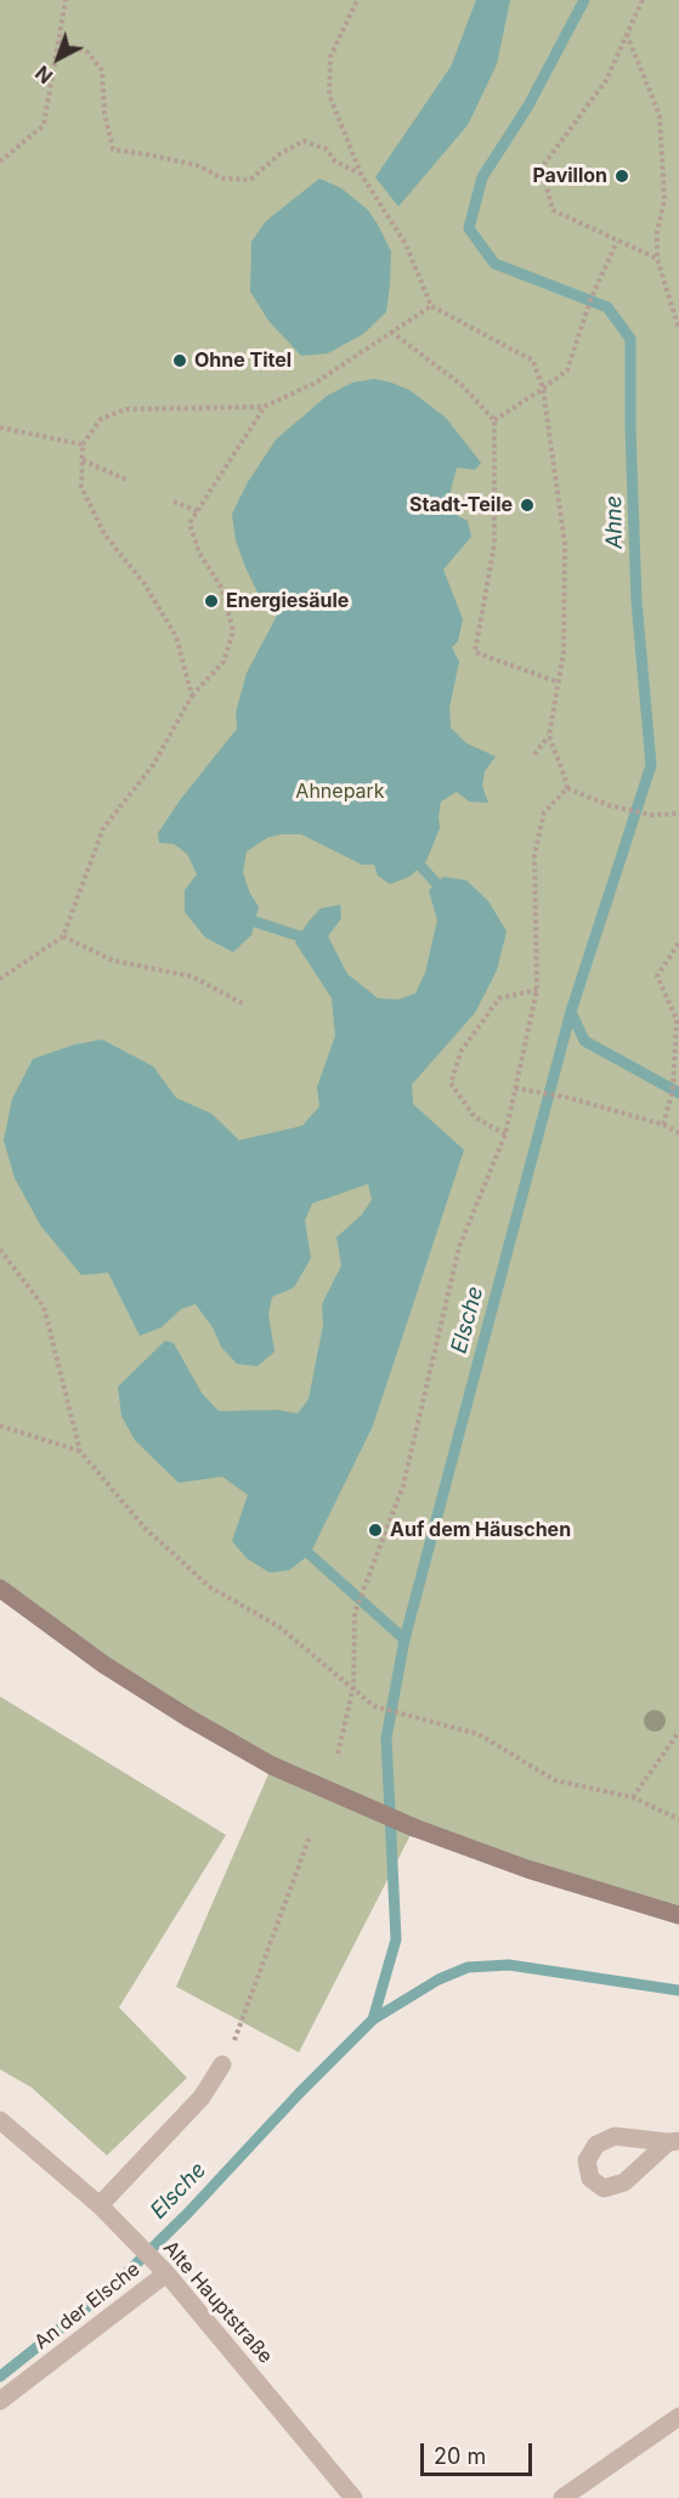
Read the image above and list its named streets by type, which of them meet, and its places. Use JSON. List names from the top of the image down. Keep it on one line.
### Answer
{"streets":{"street":["Alte Hauptstraße","An der Elsche"]},"crossings":[["Alte Hauptstraße","An der Elsche"]],"water":["Ahne","Elsche"],"parks":["Ahnepark"],"places":["Pavillon","Ohne Titel","Stadt-Teile","Energiesäule","Auf dem Häuschen"],"scale_bar":"20 m","north":"bottom left"}
